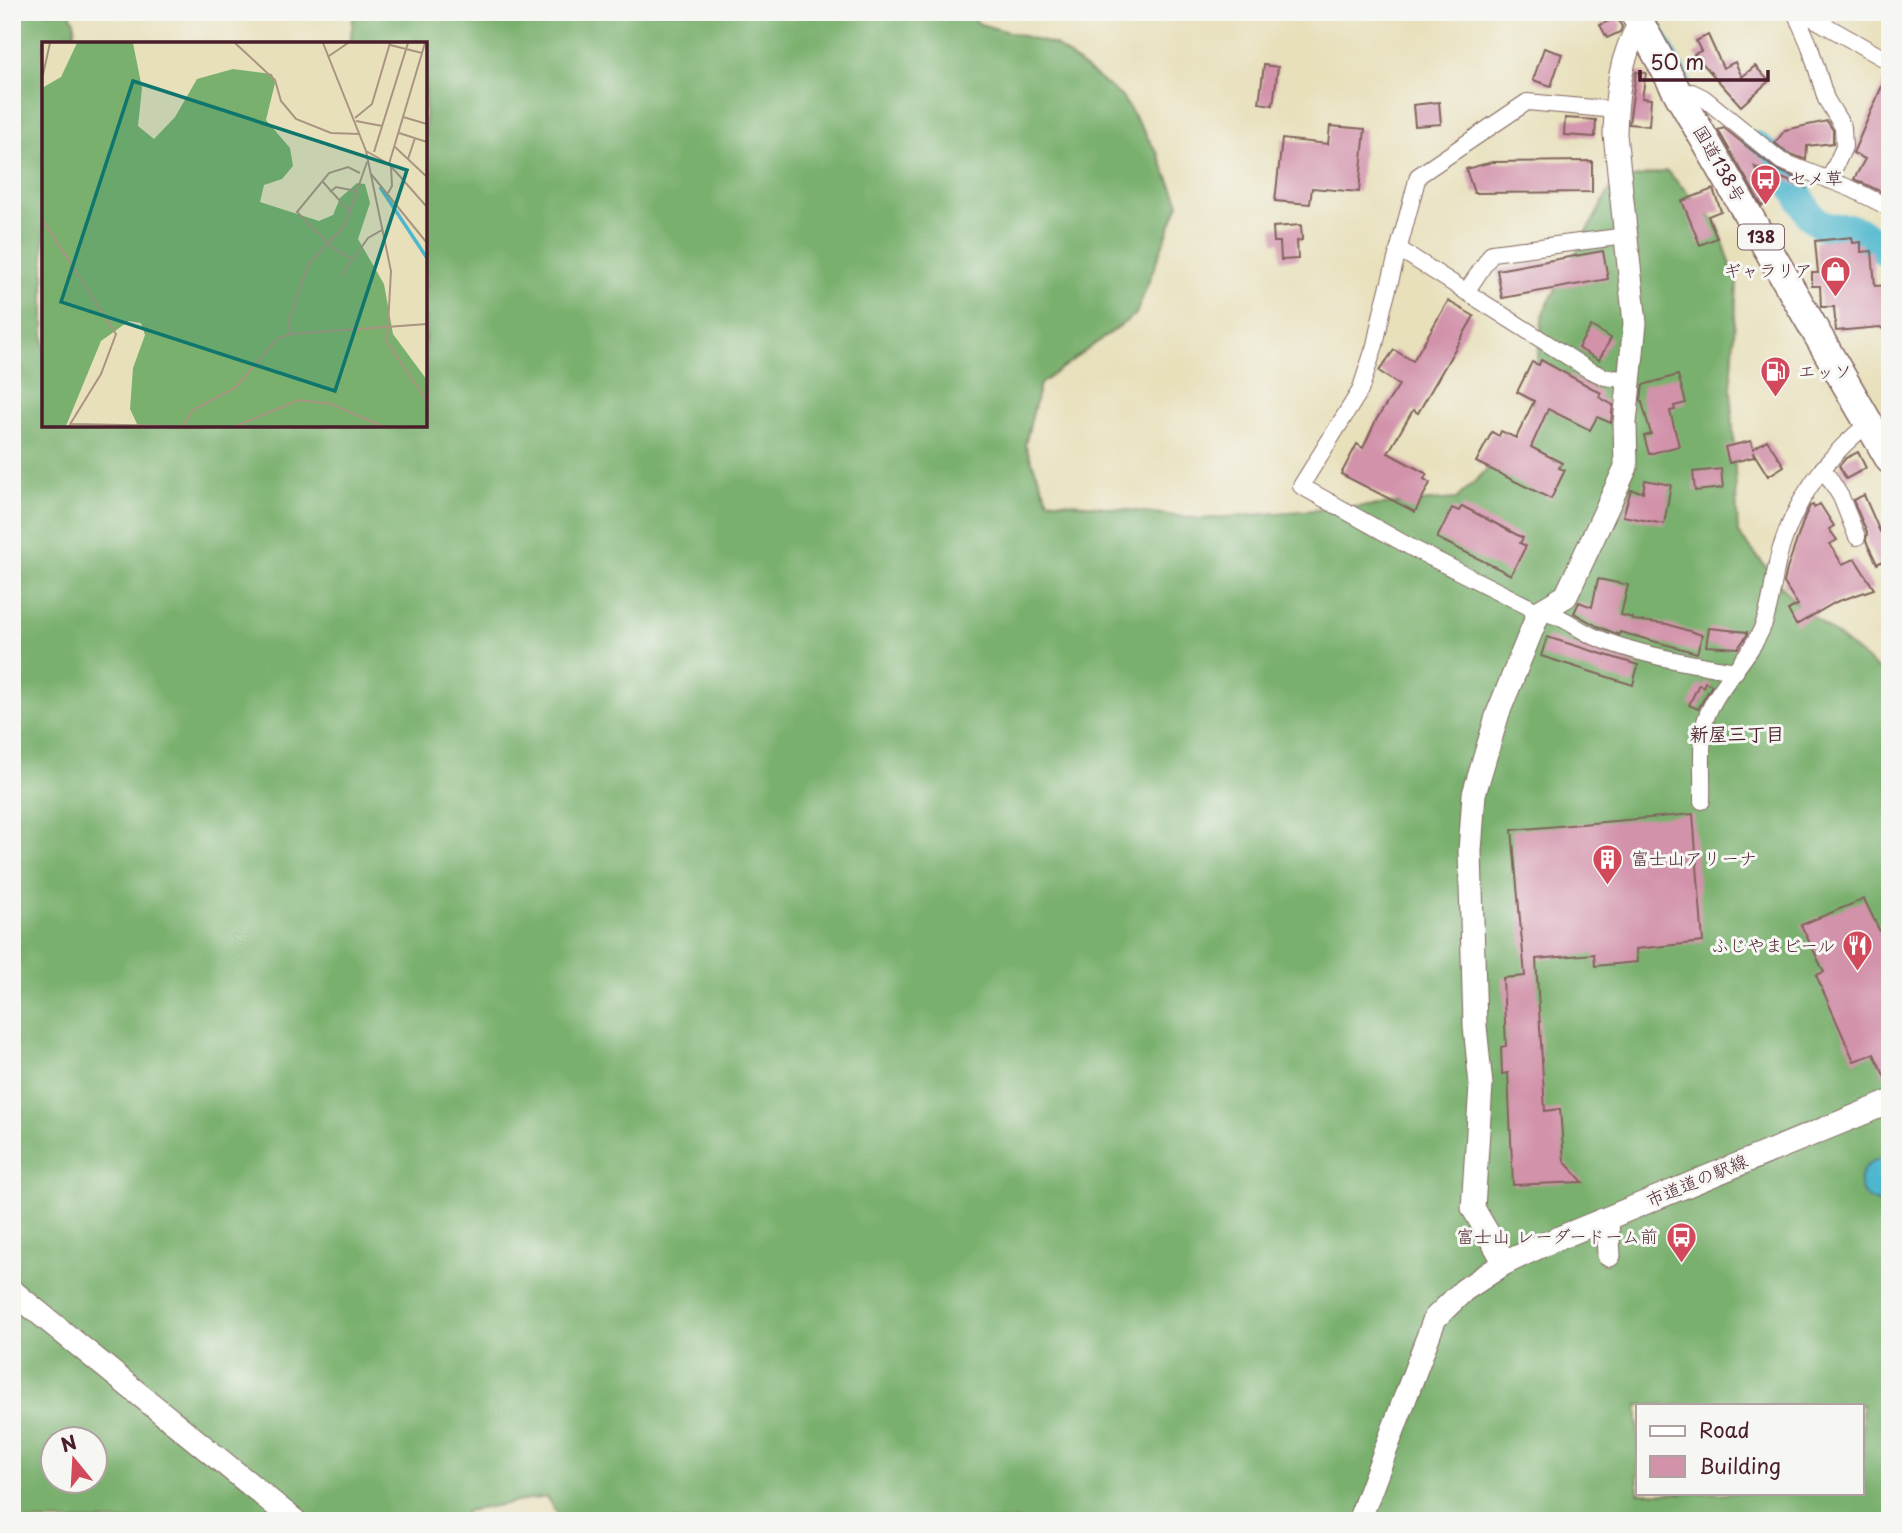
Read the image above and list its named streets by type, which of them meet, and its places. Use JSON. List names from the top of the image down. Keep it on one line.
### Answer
{"streets":{"highway":["国道138号","138"],"street":["市道道の駅線"]},"districts":["新屋三丁目"],"places":{"bus stop":["セメ草","富士山 レーダードーム前"],"shop":["ギャラリア"],"fuel station":["エッソ"],"building":["富士山アリーナ"],"restaurant":["ふじやまビール"]},"legend":["Road","Building"],"scale_bar":"50 m","north":"top"}
